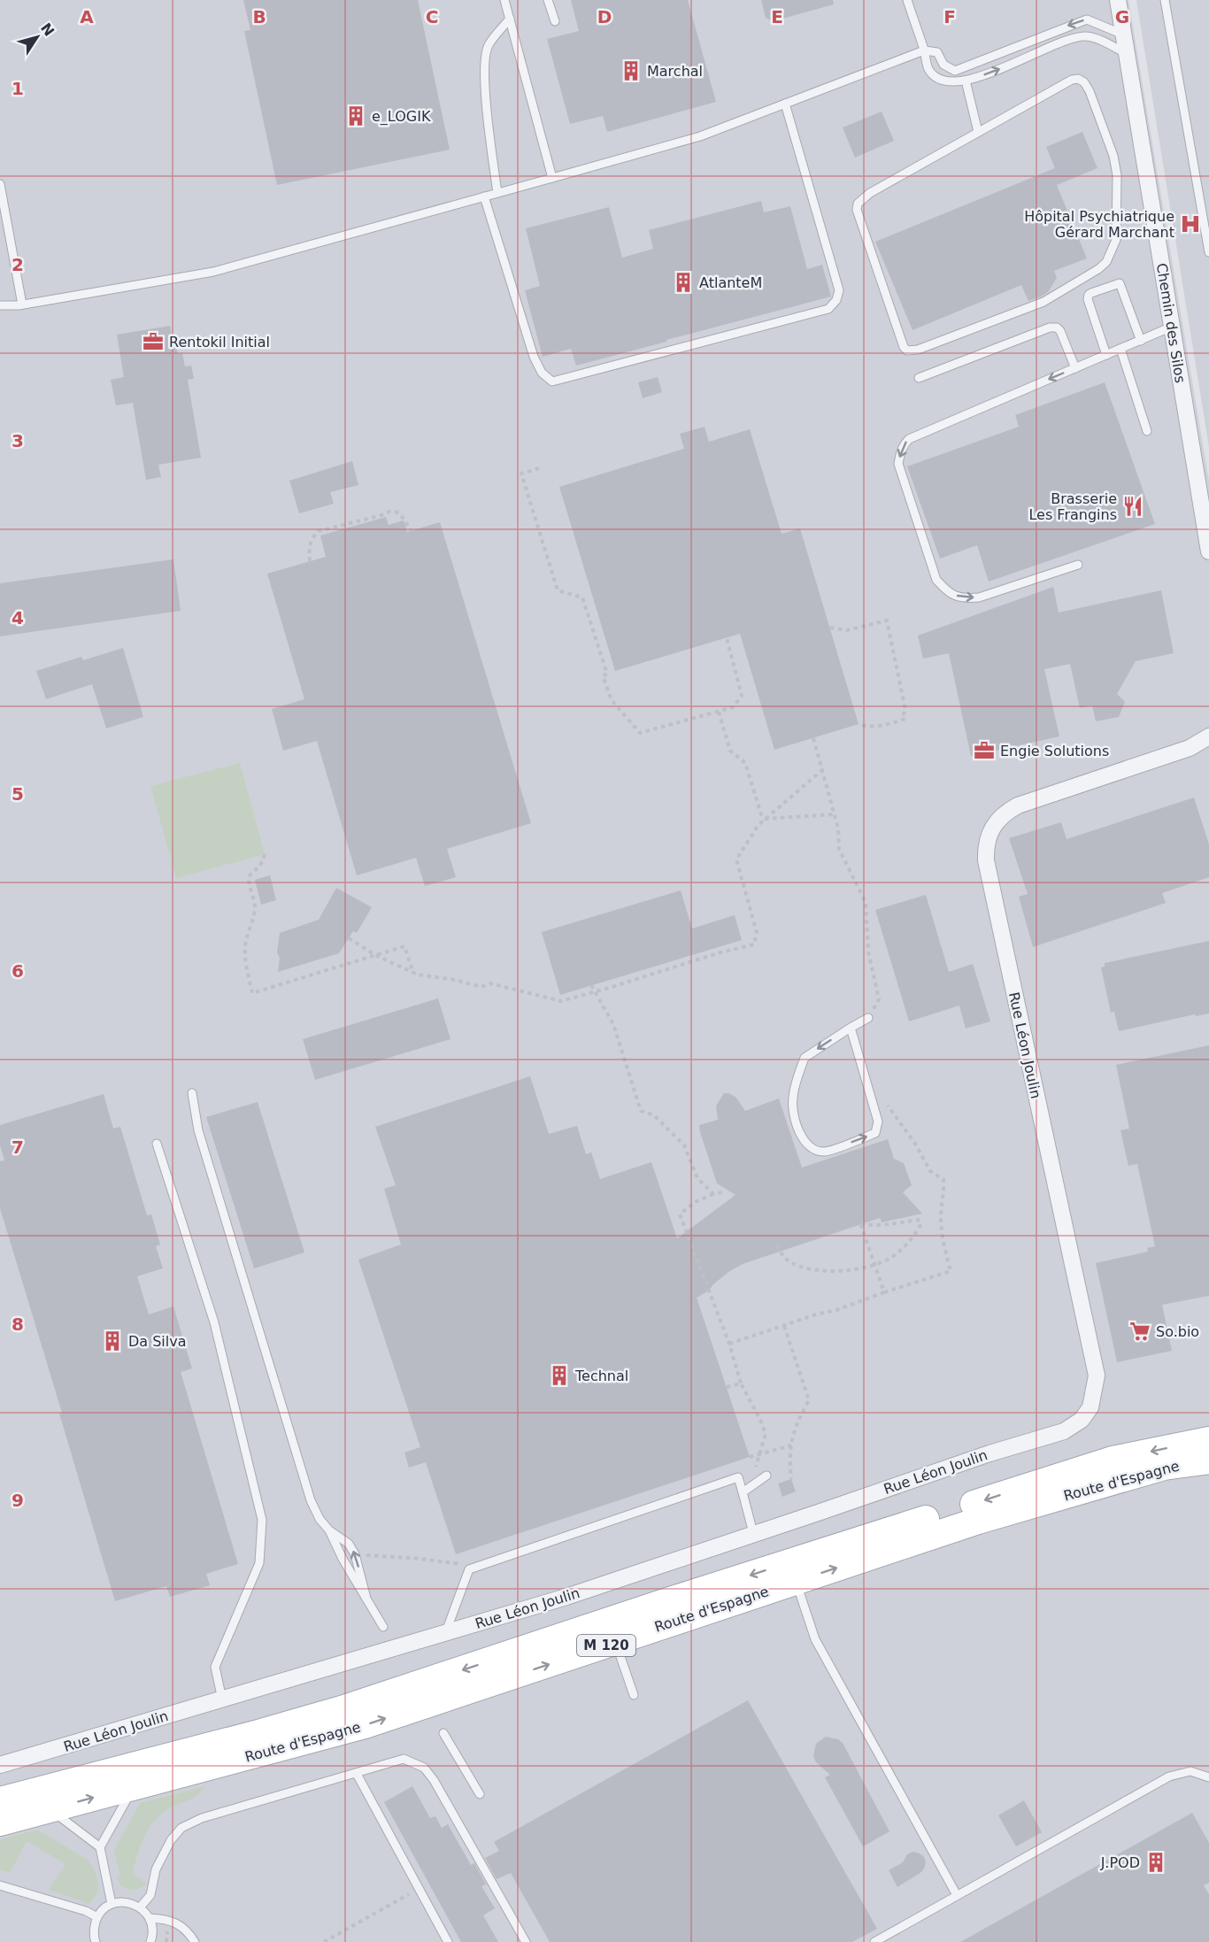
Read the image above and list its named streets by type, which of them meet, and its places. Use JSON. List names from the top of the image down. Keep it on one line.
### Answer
{"streets":{"main road":["Route d'Espagne","M 120"],"street":["Chemin des Silos","Rue Léon Joulin"]},"places":{"building":["Marchal","e_LOGIK","AtlanteM","Da Silva","Technal","J.POD"],"hospital":["Hôpital Psychiatrique Gérard Marchant"],"office":["Rentokil Initial","Engie Solutions"],"restaurant":["Brasserie Les Frangins"],"supermarket":["So.bio"]},"north":"top right","grid":{"columns":["A","B","C","D","E","F","G"],"rows":["1","2","3","4","5","6","7","8","9"]}}
